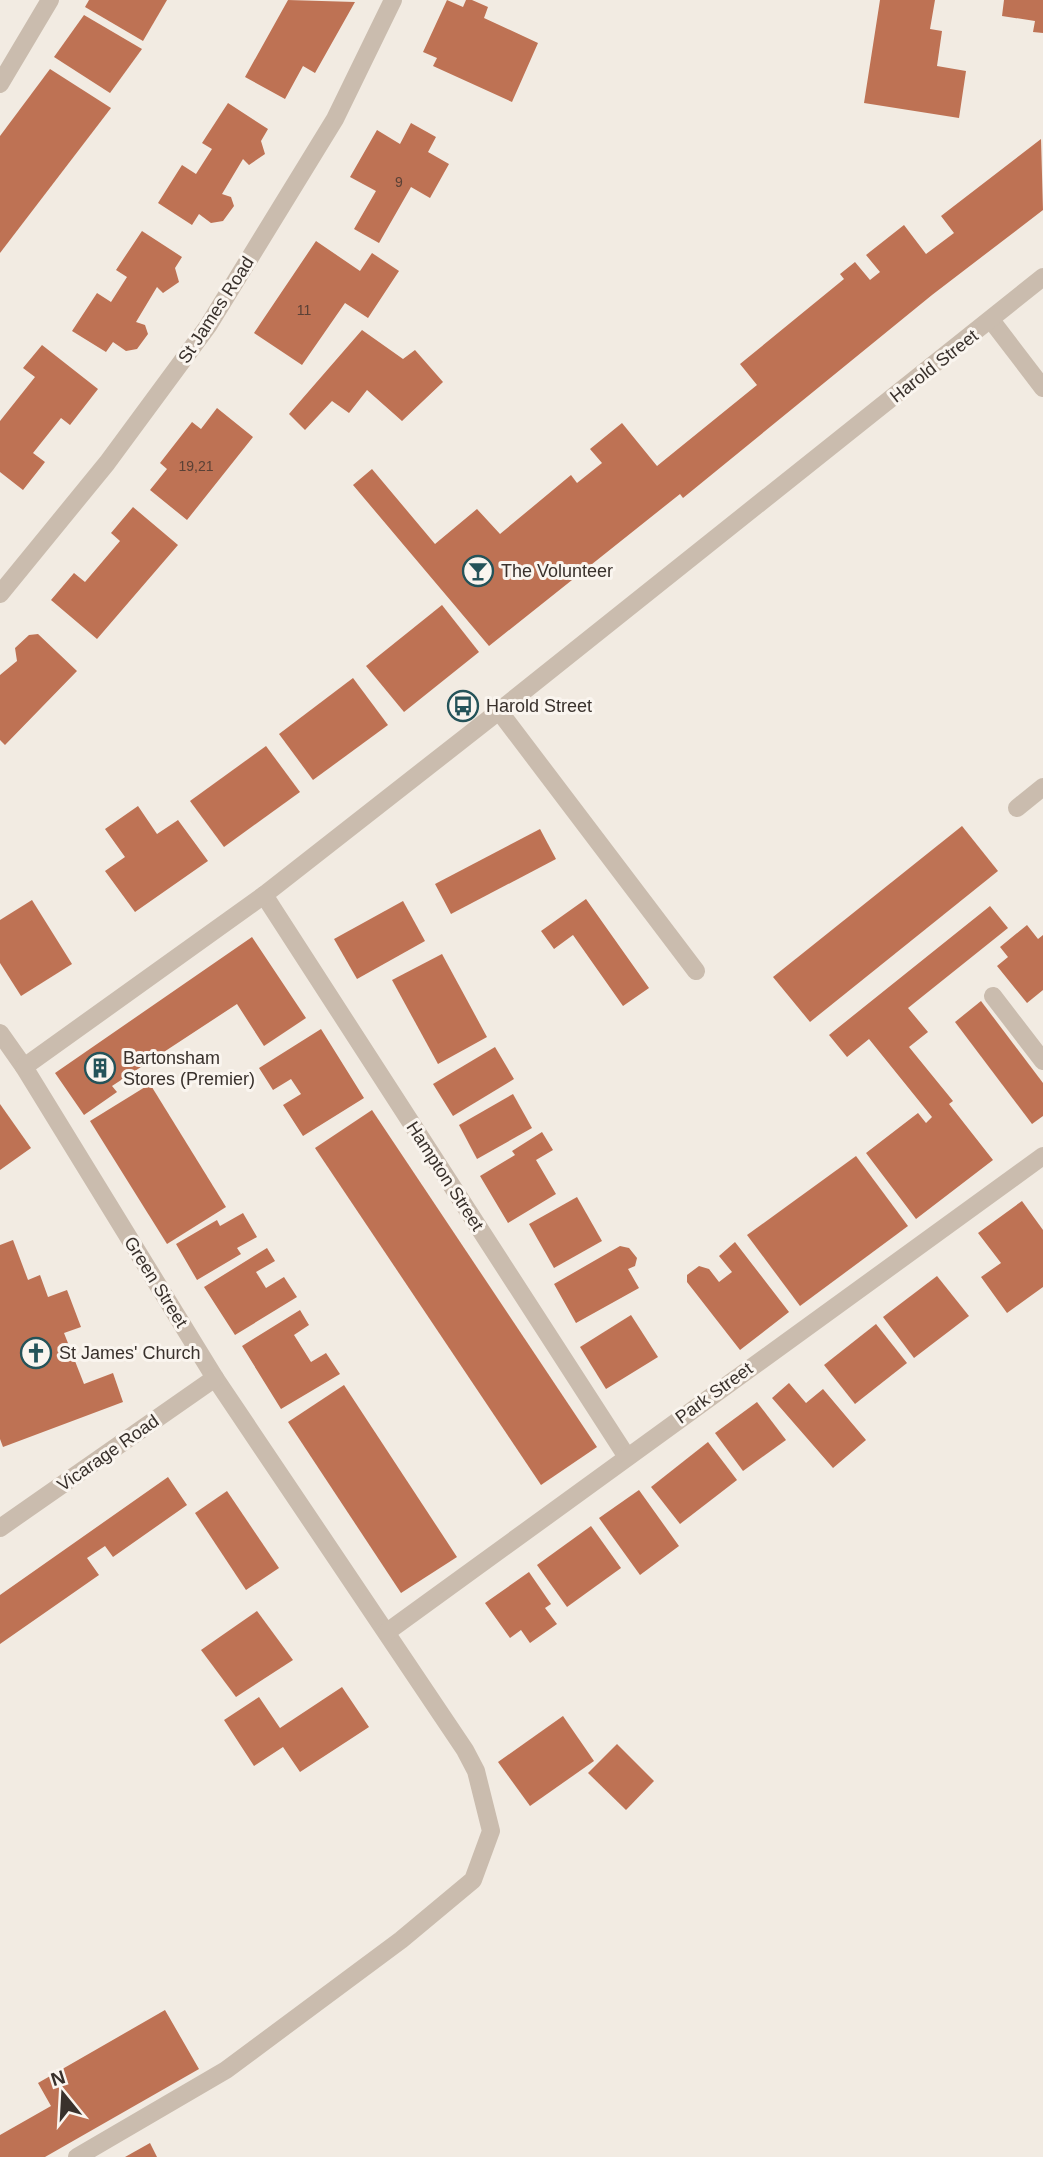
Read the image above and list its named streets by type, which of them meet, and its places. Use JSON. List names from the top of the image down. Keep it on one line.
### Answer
{"streets":{"street":["St James Road","Harold Street","Hampton Street","Green Street","Park Street","Vicarage Road"]},"crossings":[["Harold Street","Hampton Street"],["Harold Street","Green Street"],["Hampton Street","Park Street"],["Green Street","Park Street"],["Green Street","Vicarage Road"]],"places":{"bar":["The Volunteer"],"bus stop":["Harold Street"],"building":["Bartonsham Stores (Premier)"],"church":["St James' Church"]},"house_numbers":["9","11","19,21"],"north":"top"}
